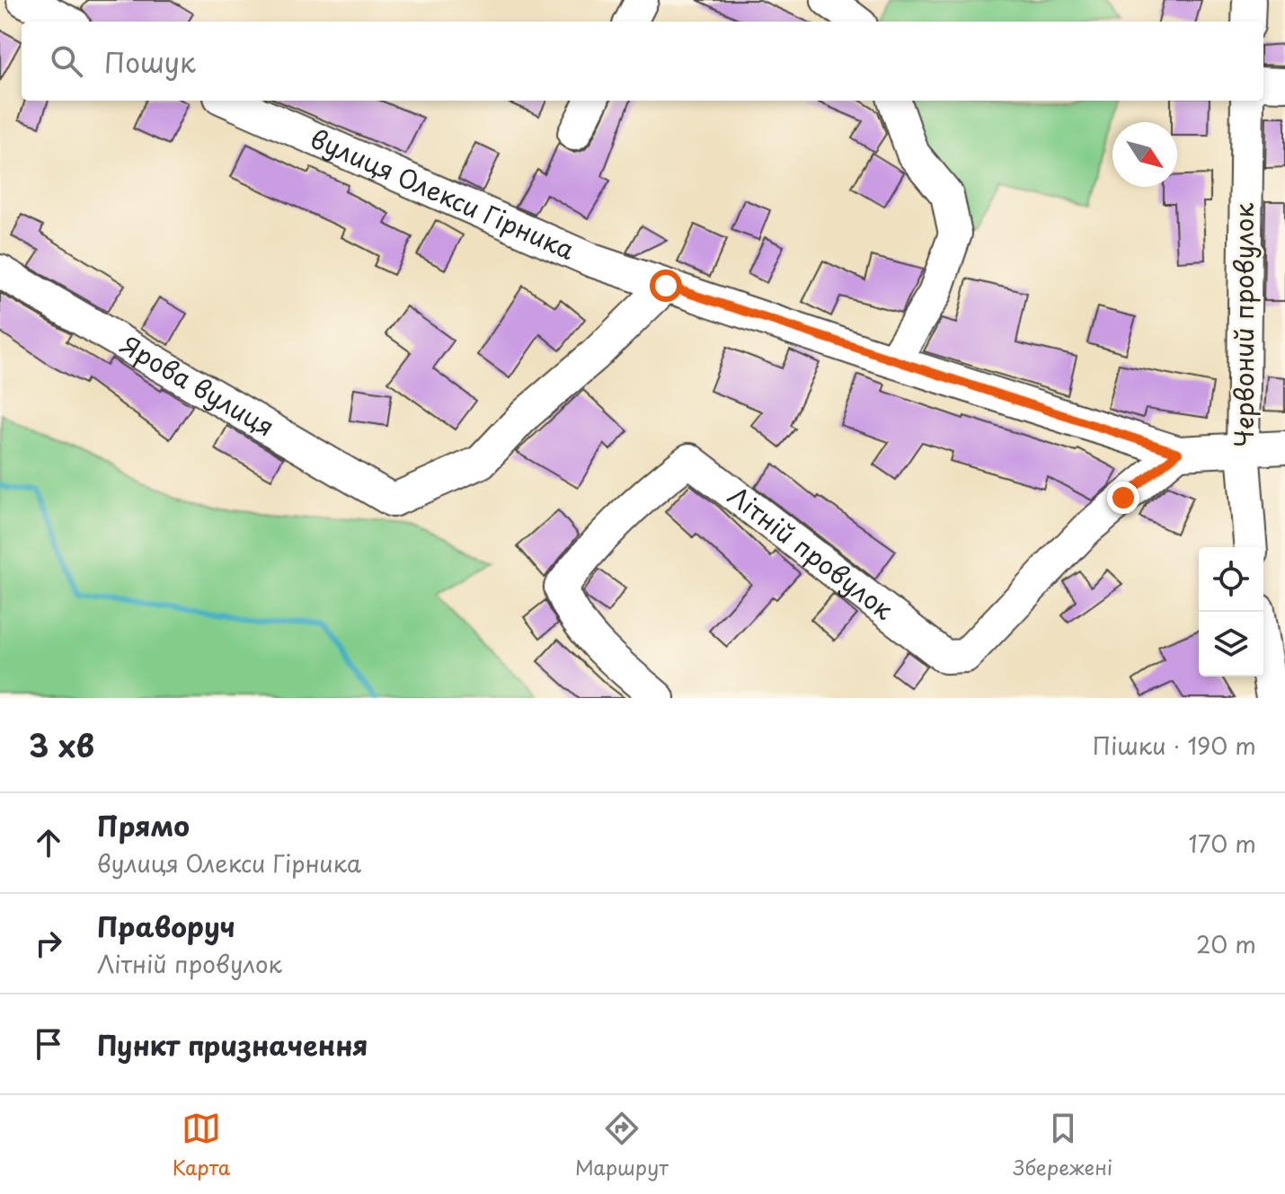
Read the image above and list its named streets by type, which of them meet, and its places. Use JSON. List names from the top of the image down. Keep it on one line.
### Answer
{"streets":{"street":["вулиця Олекси Гірника","Червоний провулок","Ярова вулиця","Літній провулок"]},"crossings":[["вулиця Олекси Гірника","Червоний провулок"],["вулиця Олекси Гірника","Ярова вулиця"],["вулиця Олекси Гірника","Літній провулок"]],"north":"bottom right","page":{"search":"Пошук","heading":["3 хв","Пішки · 190 m"],"list":[["Прямо","вулиця Олекси Гірника","170 m"],["Праворуч","Літній провулок","20 m"],"Пункт призначення"],"nav":["Карта","Маршрут","Збережені"]}}
